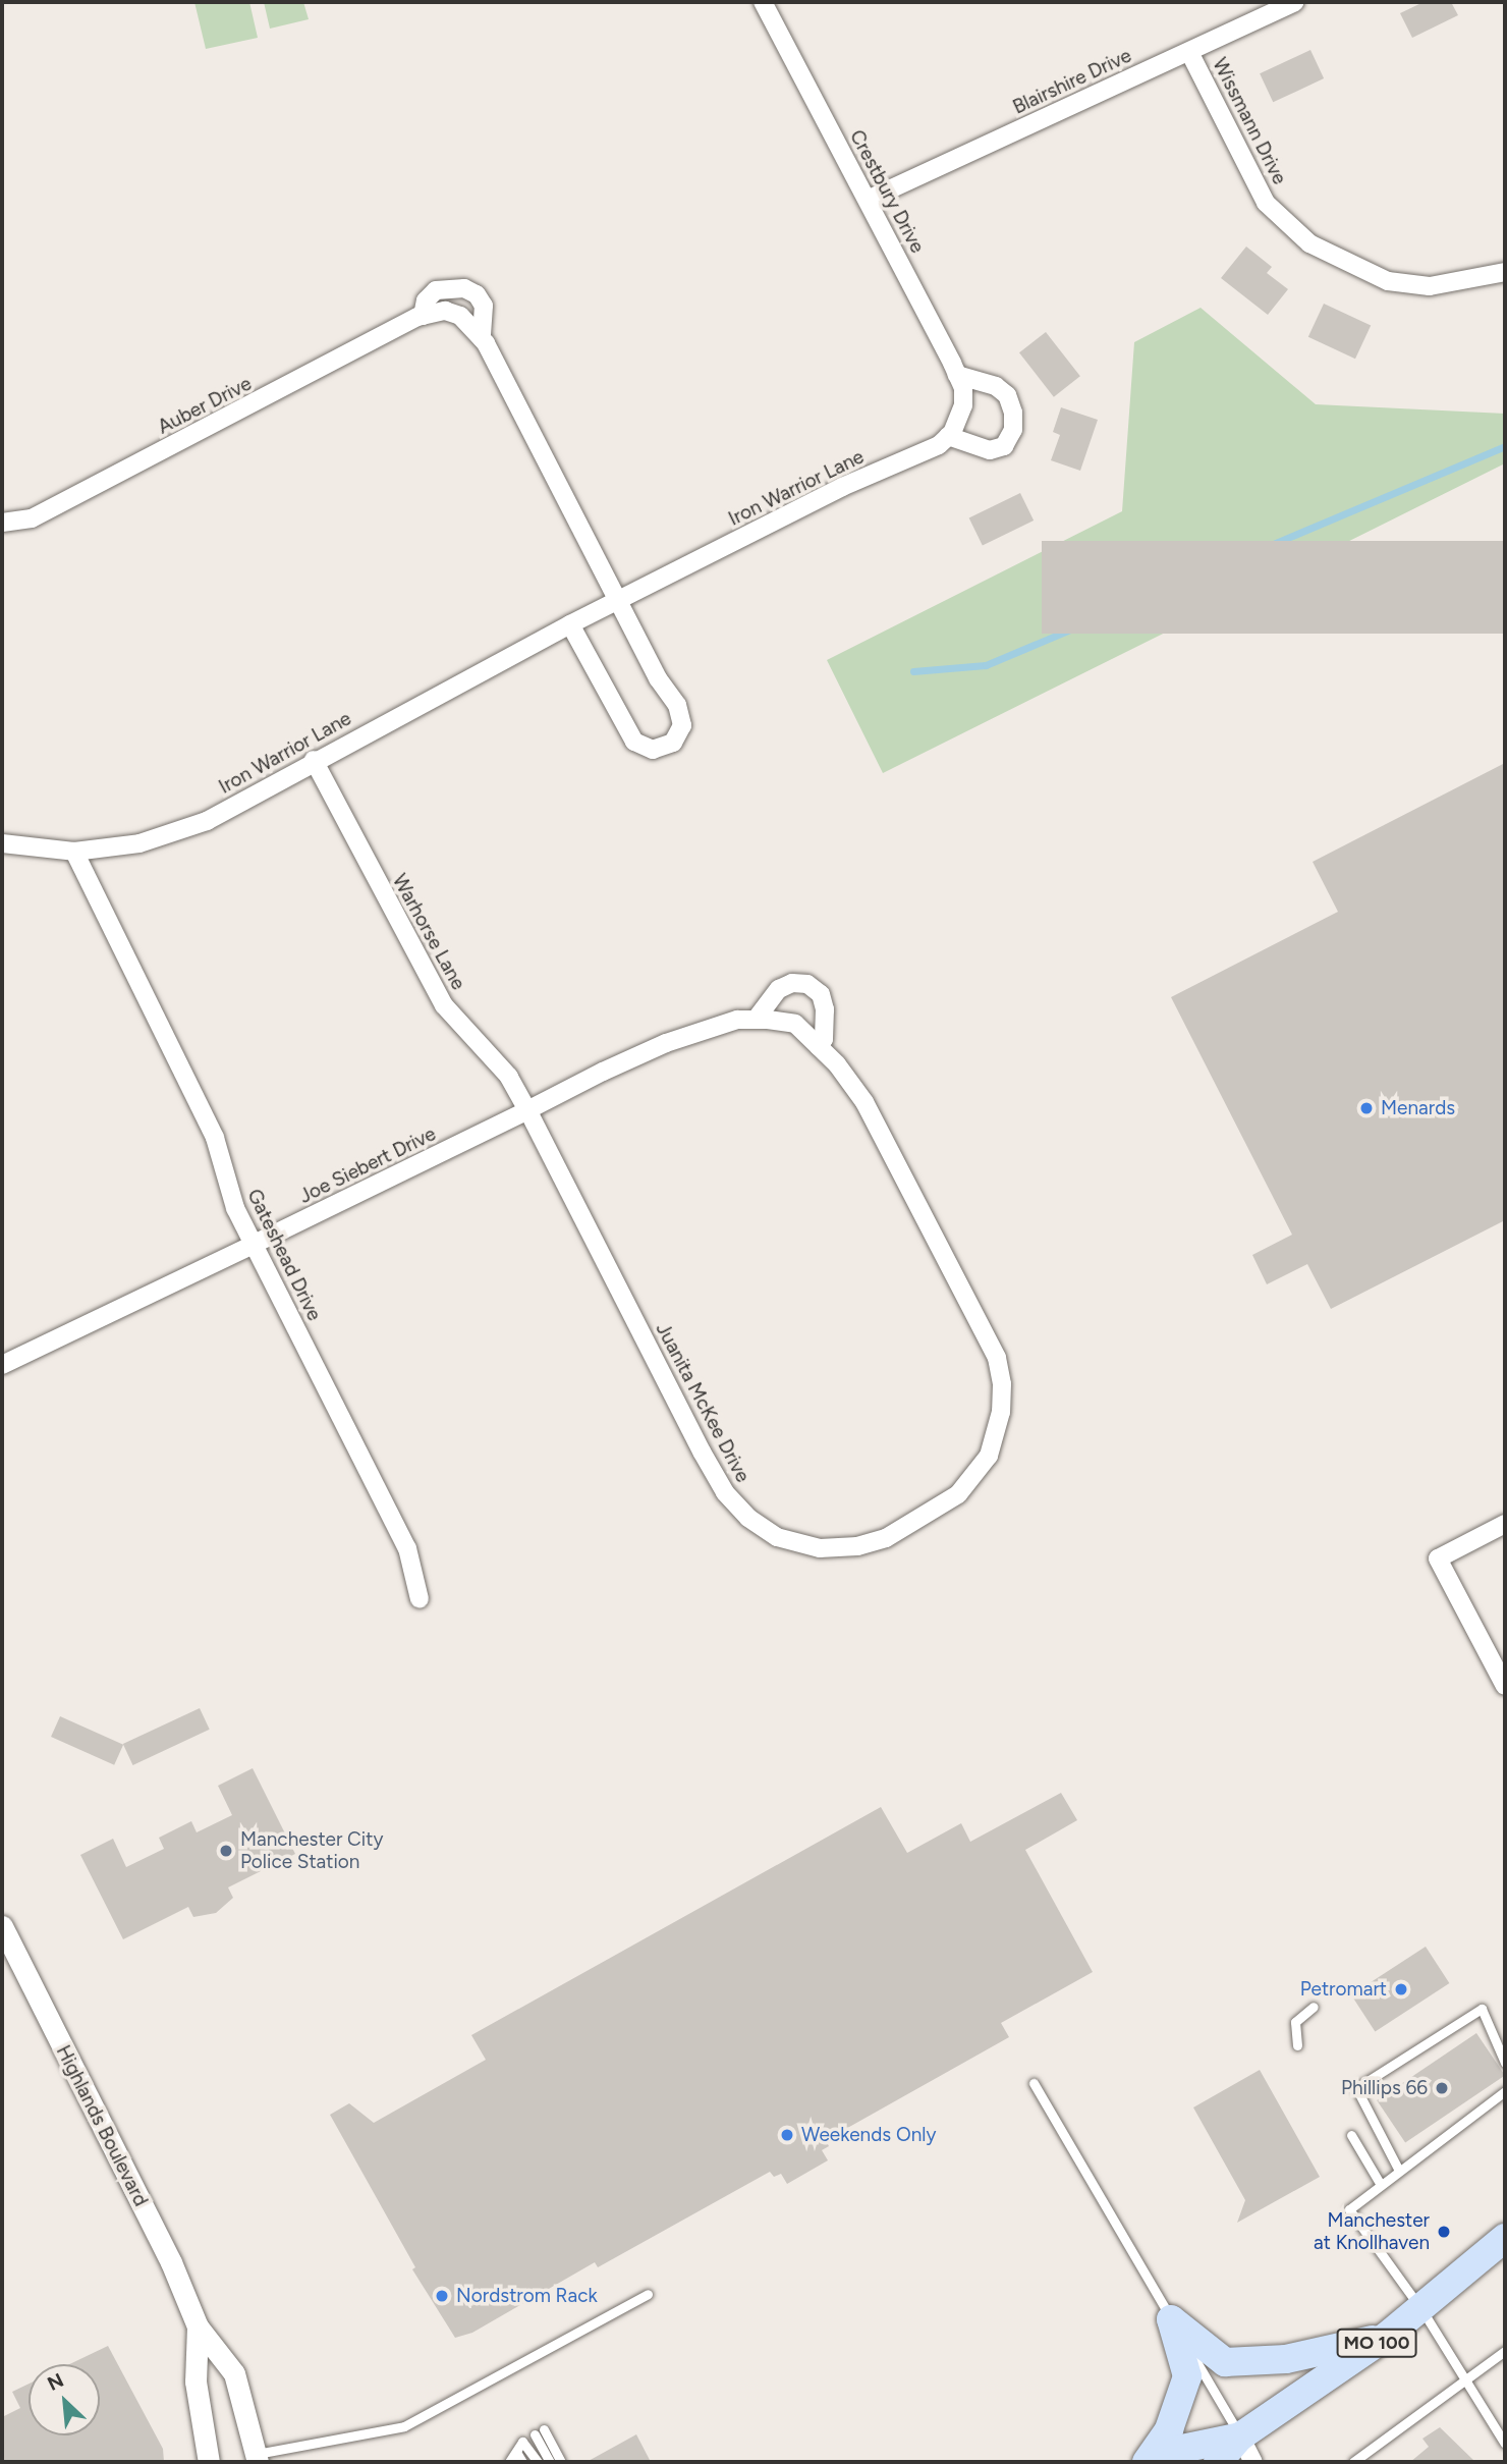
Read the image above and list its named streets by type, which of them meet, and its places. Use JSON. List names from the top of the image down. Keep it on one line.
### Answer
{"streets":{"main road":["MO 100"],"street":["Blairshire Drive","Wissmann Drive","Crestbury Drive","Auber Drive","Iron Warrior Lane","Warhorse Lane","Joe Siebert Drive","Gateshead Drive","Juanita McKee Drive","Highlands Boulevard"]},"crossings":[["Blairshire Drive","Wissmann Drive"],["Blairshire Drive","Crestbury Drive"],["Crestbury Drive","Iron Warrior Lane"],["Auber Drive","Iron Warrior Lane"],["Iron Warrior Lane","Warhorse Lane"],["Iron Warrior Lane","Gateshead Drive"],["Warhorse Lane","Joe Siebert Drive"],["Warhorse Lane","Juanita McKee Drive"],["Joe Siebert Drive","Gateshead Drive"],["Joe Siebert Drive","Juanita McKee Drive"]],"places":["Menards","Manchester City Police Station","Petromart","Phillips 66","Weekends Only","Manchester at Knollhaven","Nordstrom Rack"],"north":"top left"}
